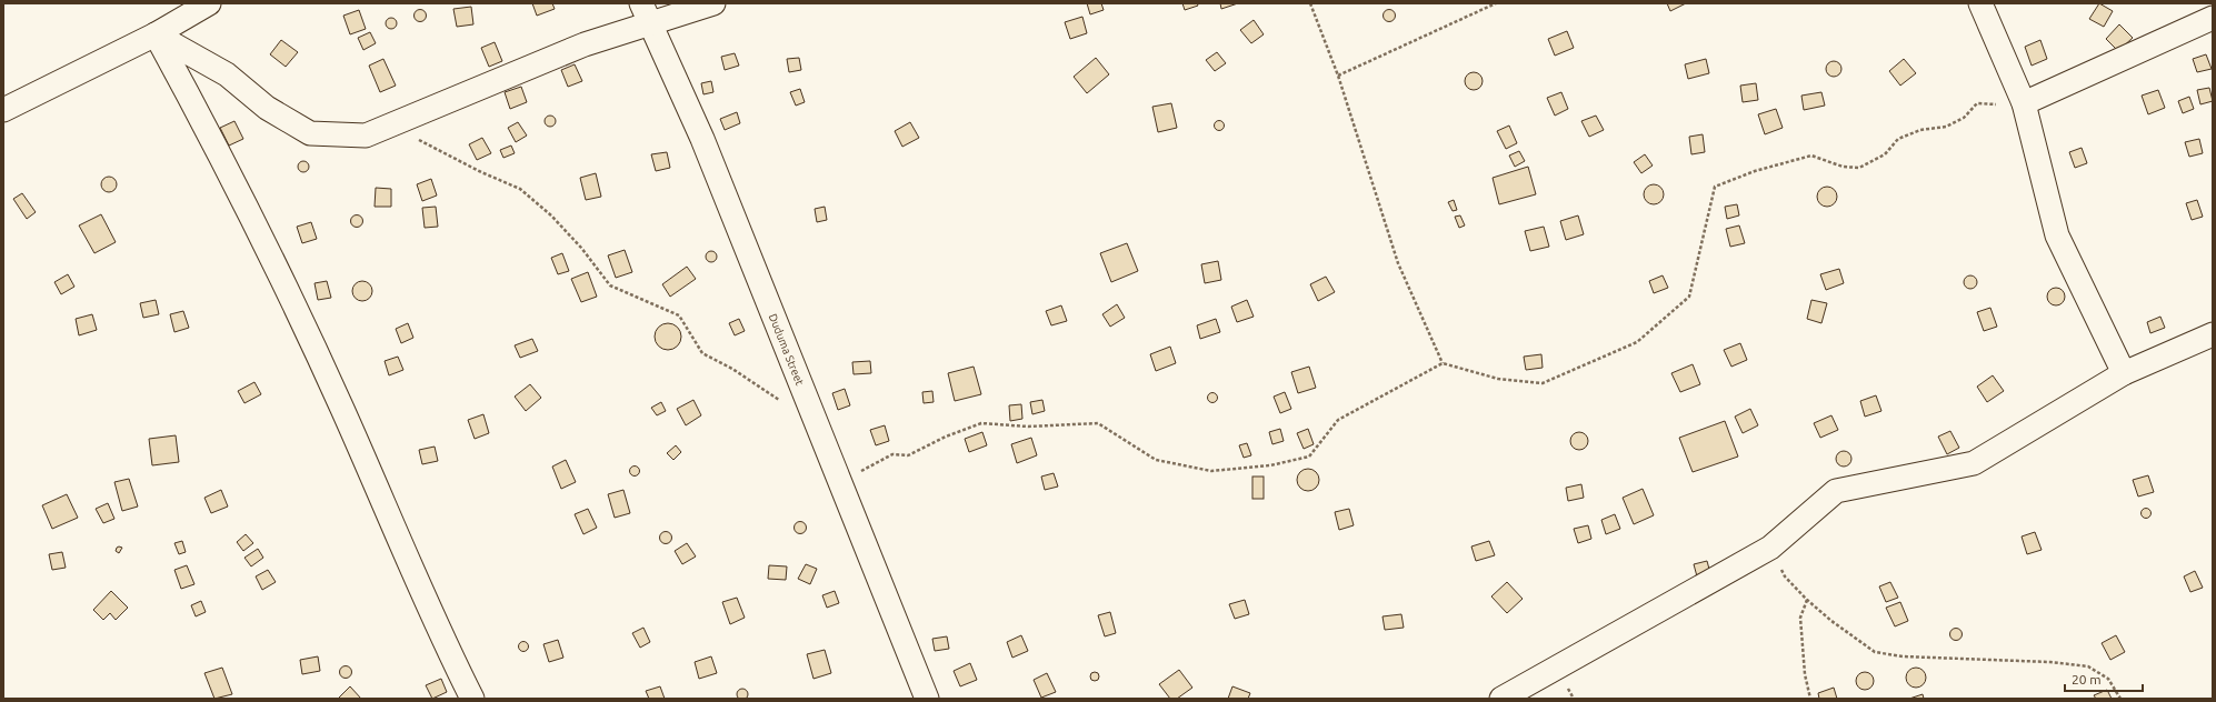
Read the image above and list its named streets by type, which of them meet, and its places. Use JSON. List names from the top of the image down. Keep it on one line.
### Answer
{"streets":{"street":["Duduma Street"]},"scale_bar":"20 m"}
